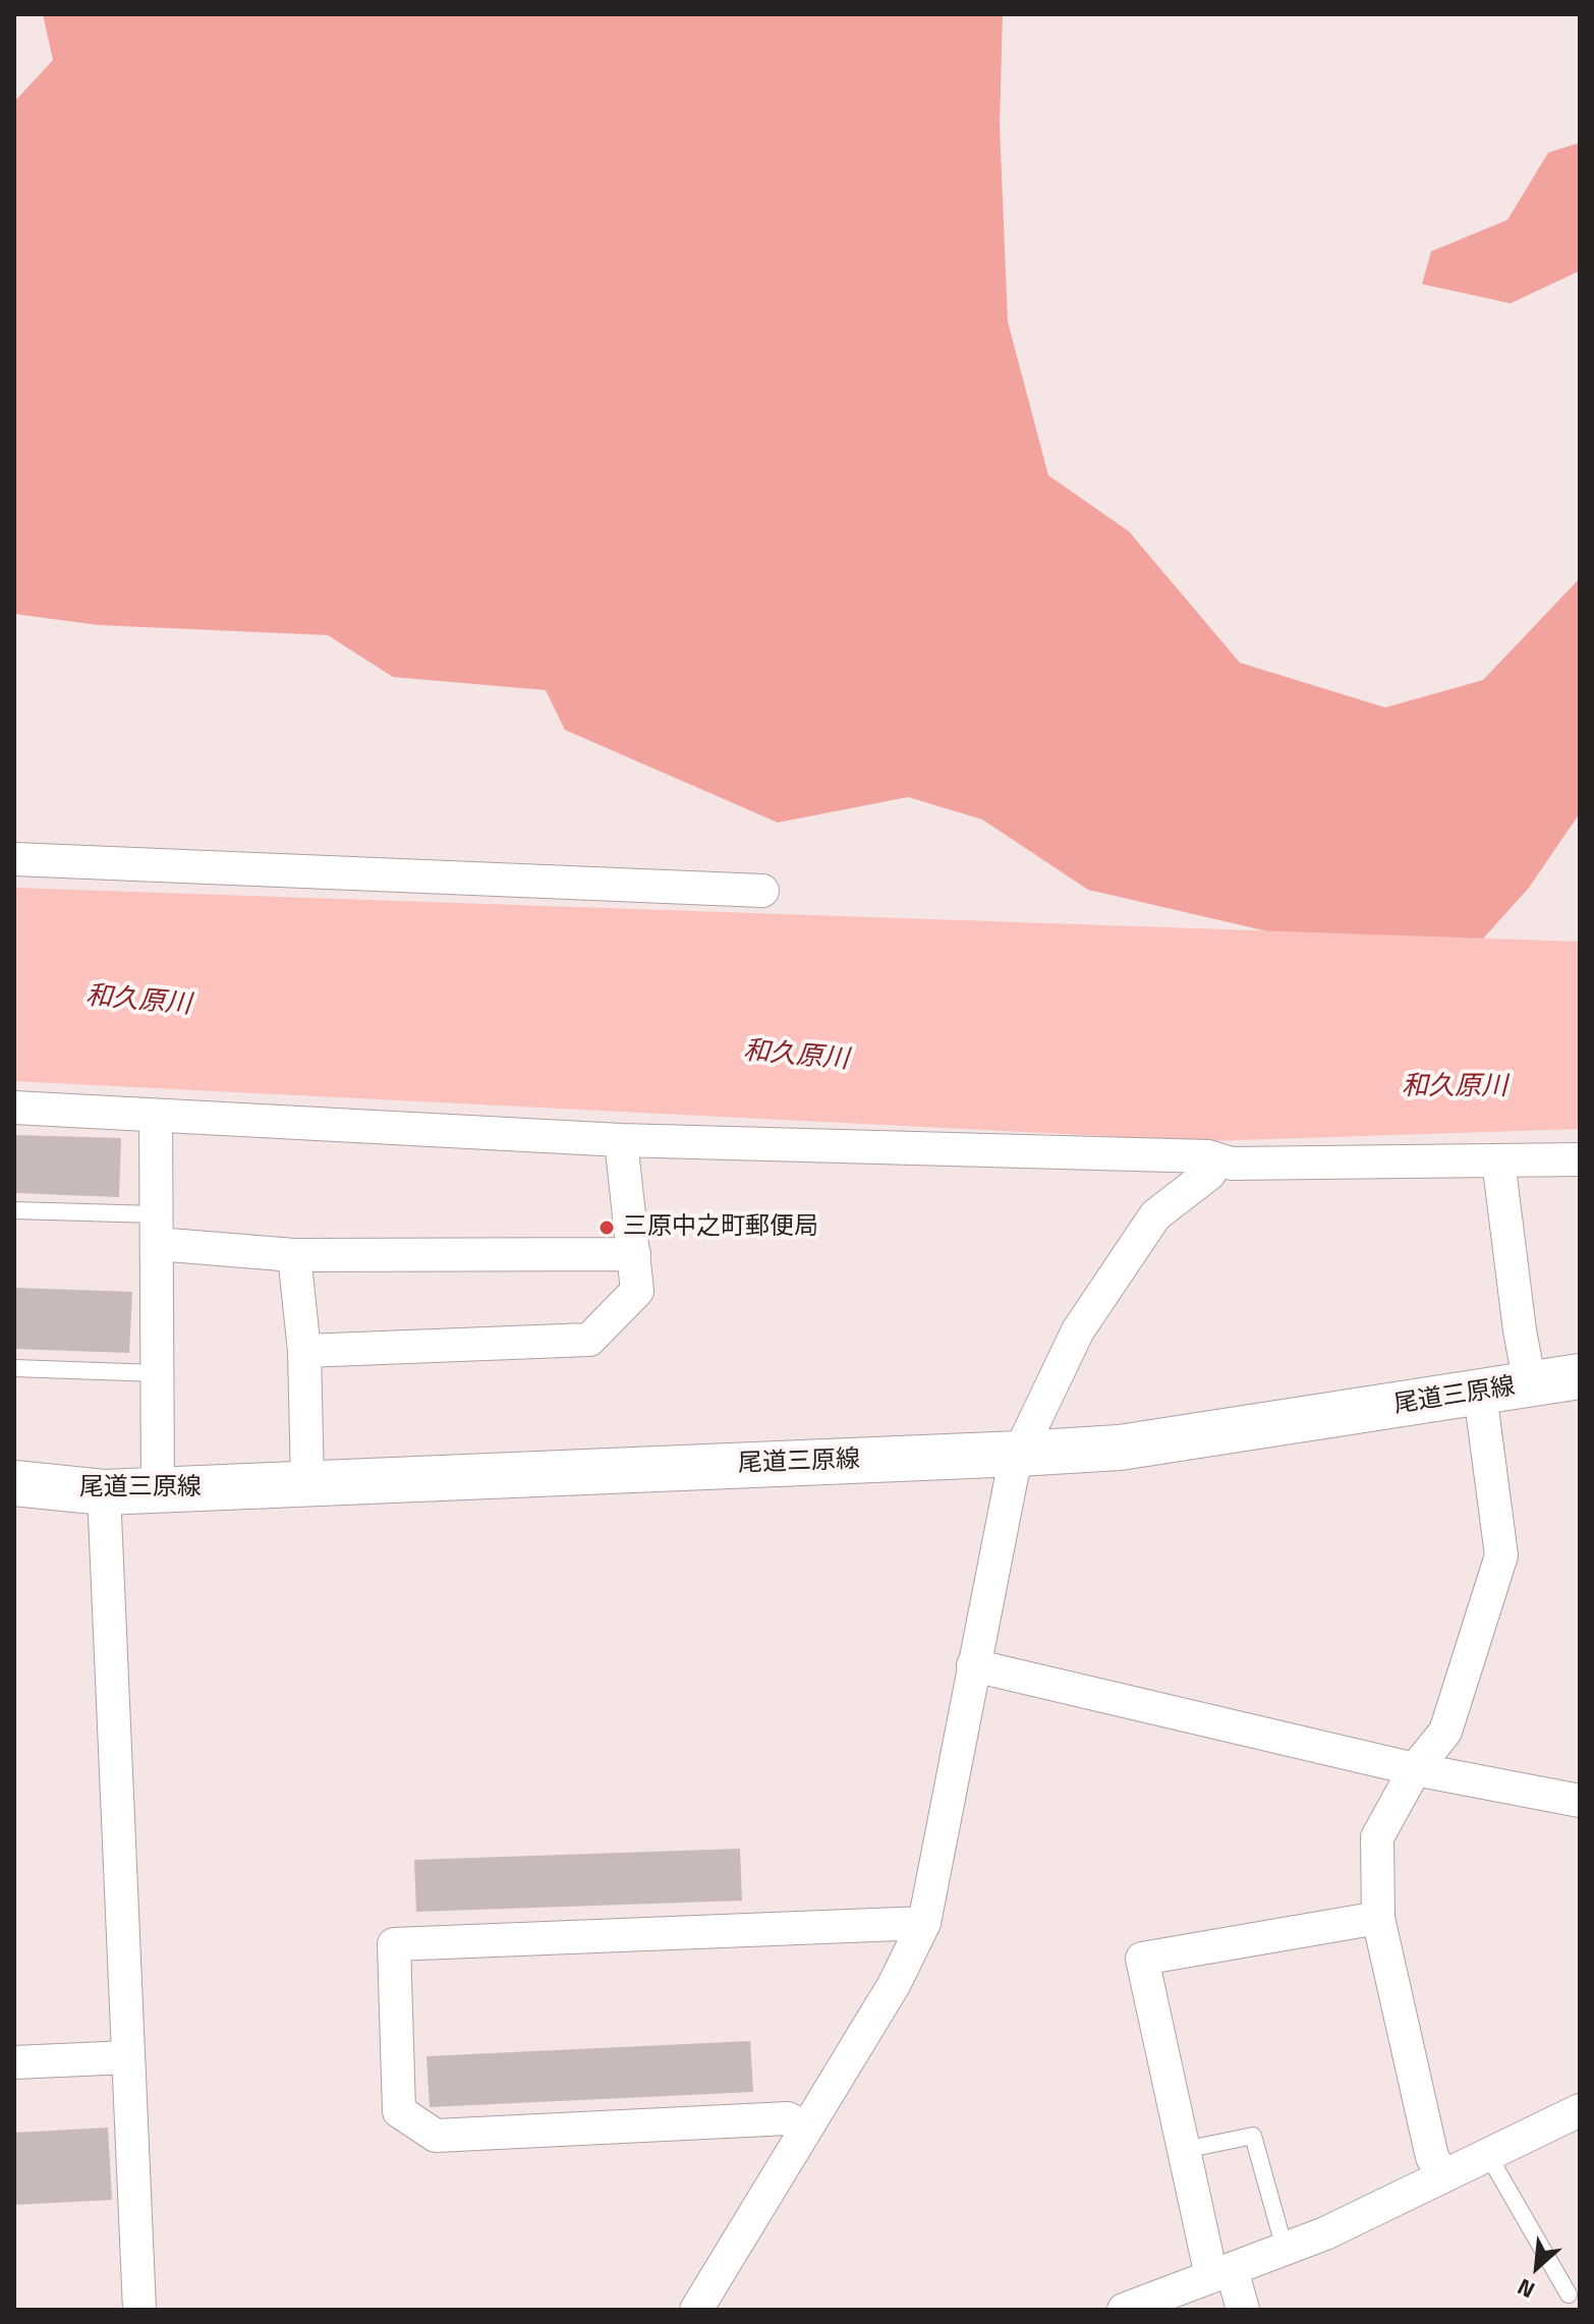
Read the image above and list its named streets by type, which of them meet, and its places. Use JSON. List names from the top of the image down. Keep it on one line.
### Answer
{"streets":{"main road":["尾道三原線"]},"water":["和久原川"],"places":["三原中之町郵便局"],"north":"bottom left"}
